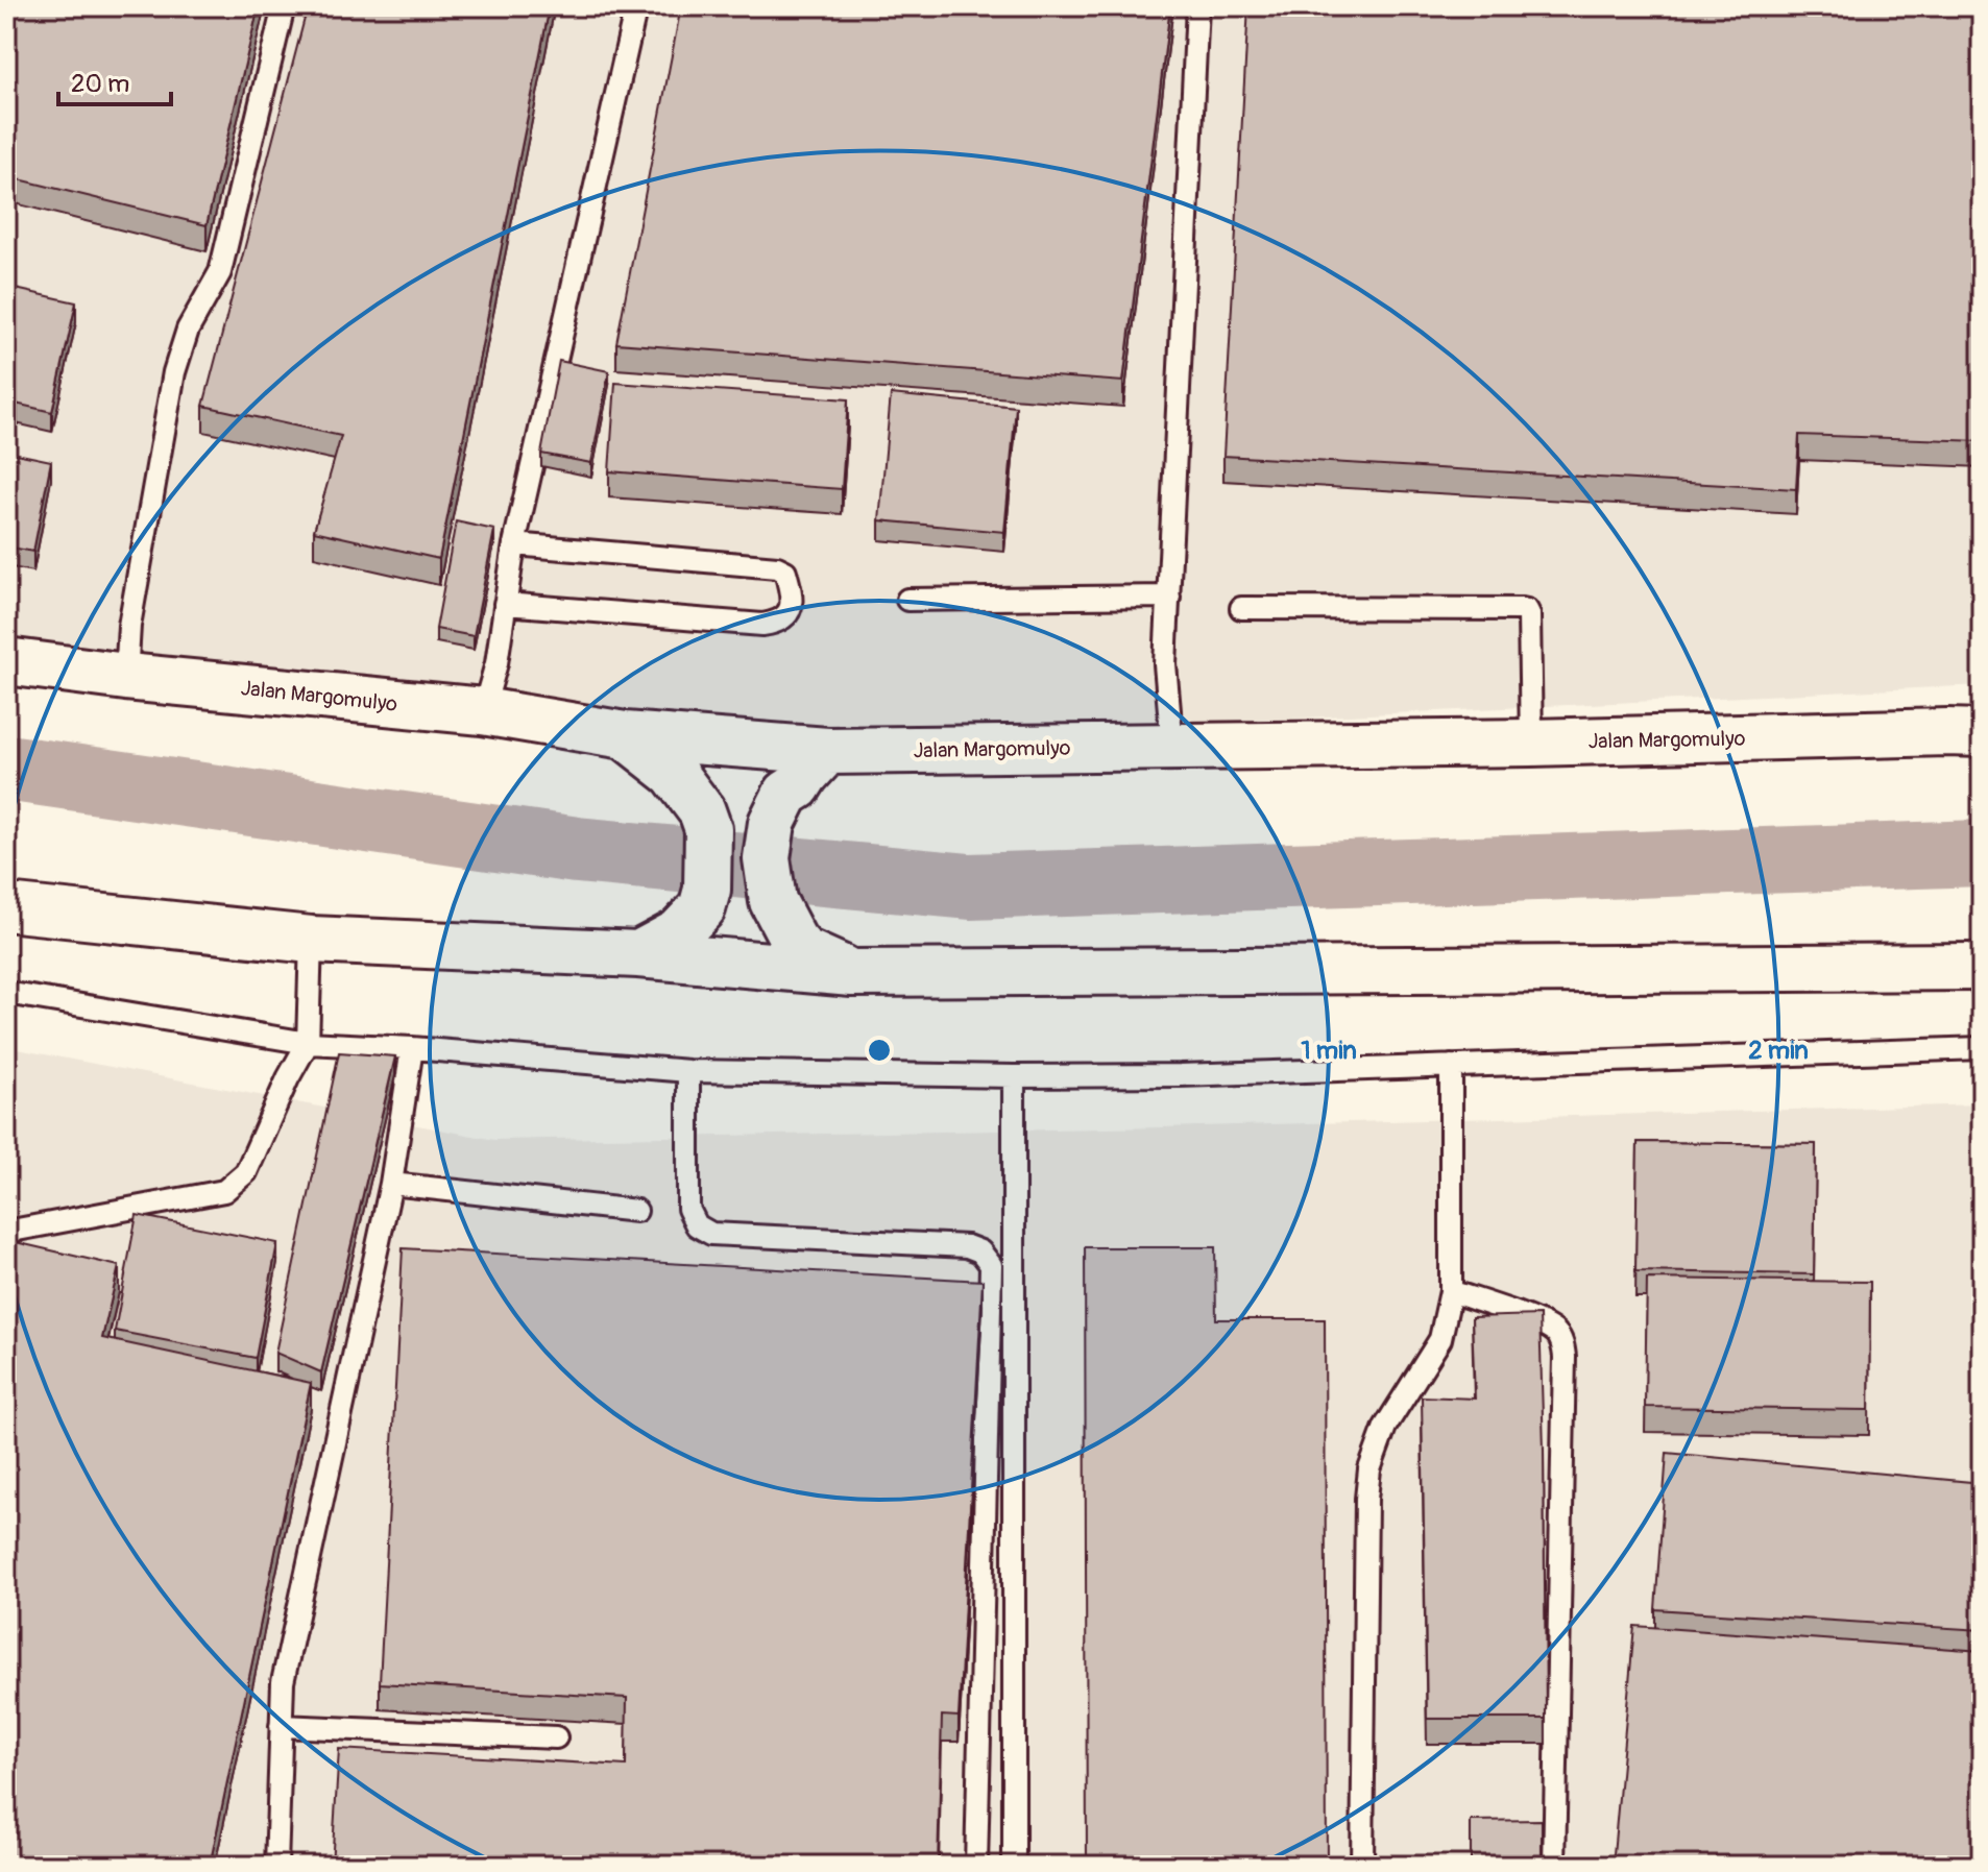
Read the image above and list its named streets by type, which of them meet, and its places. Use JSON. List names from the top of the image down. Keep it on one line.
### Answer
{"streets":{"main road":["Jalan Margomulyo"]},"scale_bar":"20 m","rings":["1 min","2 min"]}
